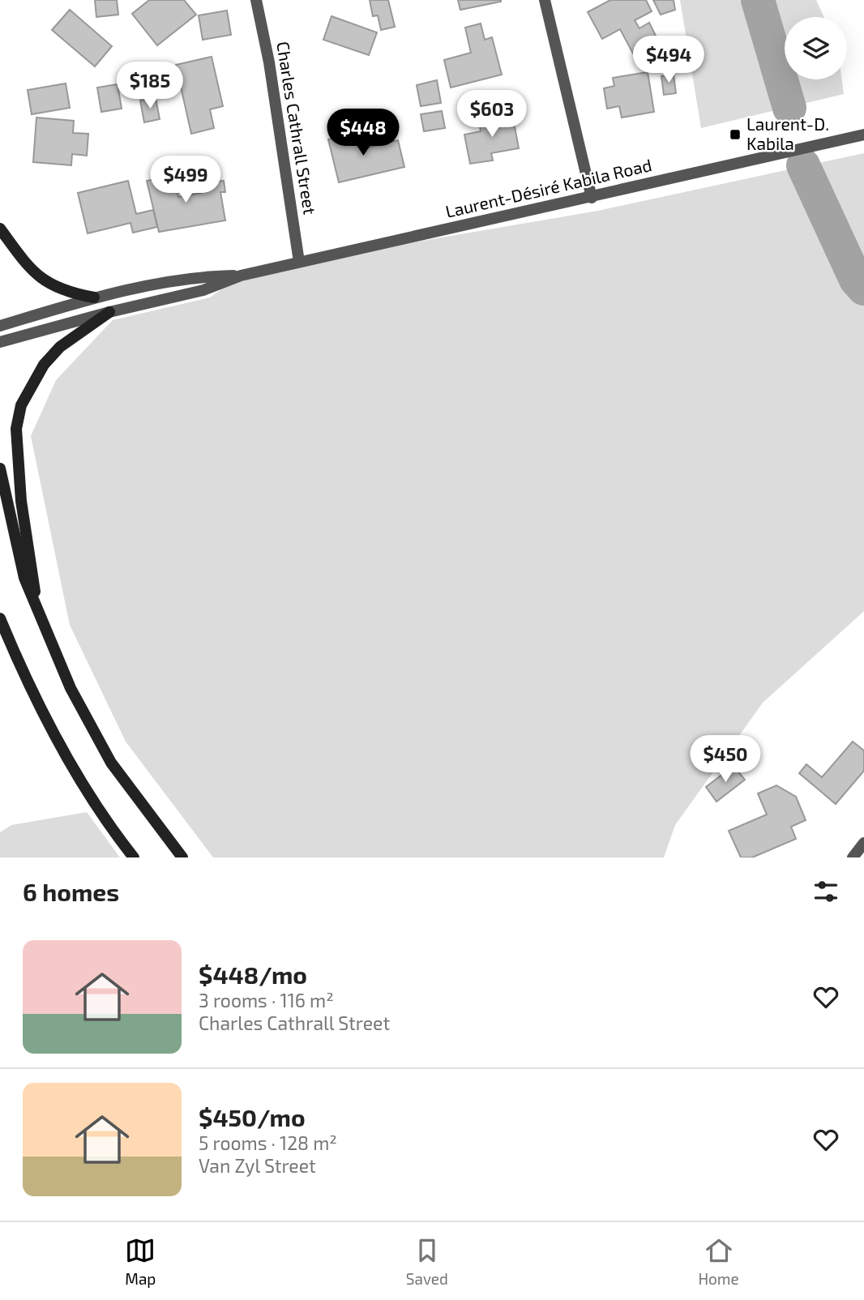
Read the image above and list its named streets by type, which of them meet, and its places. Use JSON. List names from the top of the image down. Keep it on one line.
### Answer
{"streets":{"street":["Charles Cathrall Street","Laurent-Désiré Kabila Road"]},"crossings":[["Charles Cathrall Street","Laurent-Désiré Kabila Road"]],"places":{"transit":["Laurent-D. Kabila"]},"page":{"price":["$494","$185","$603","$448","$499","$450"],"heading":"6 homes","list":[{"name":"$448/mo","note":"3 rooms · 116 m² · Charles Cathrall Street"},{"name":"$450/mo","note":"5 rooms · 128 m² · Van Zyl Street"}],"tabs":["Map","Saved","Home"]}}
